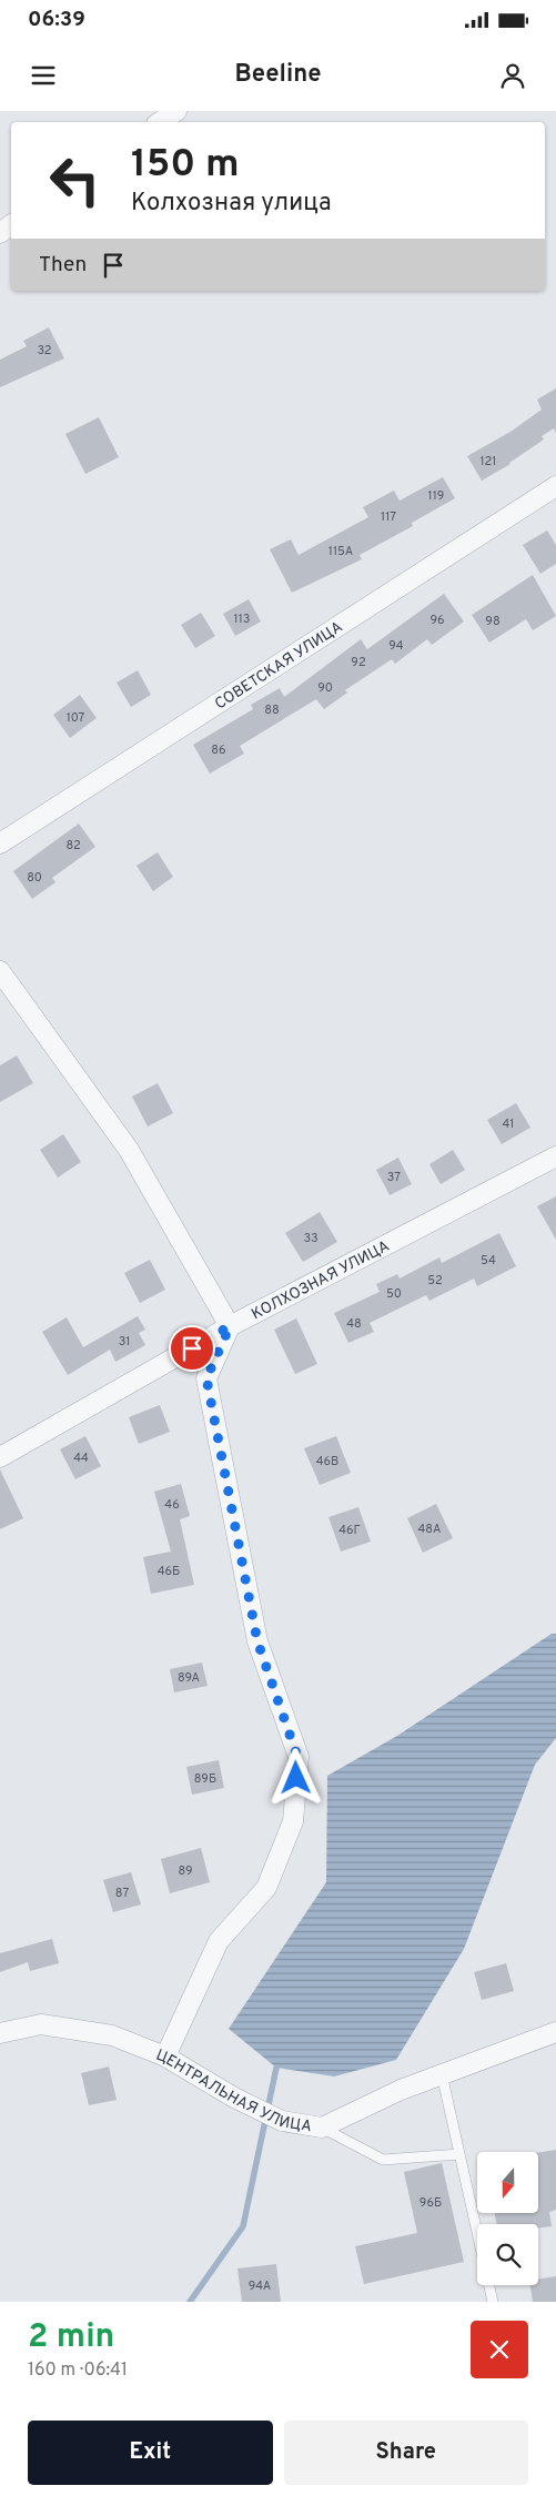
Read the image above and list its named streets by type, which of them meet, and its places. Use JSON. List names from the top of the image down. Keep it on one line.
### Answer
{"streets":{"street":["СОВЕТСКАЯ УЛИЦА","КОЛХОЗНАЯ УЛИЦА","ЦЕНТРАЛЬНАЯ УЛИЦА"]},"house_numbers":["32","121","119","117","115А","113","96","98","94","92","90","88","107","86","82","80","41","37","33","54","52","50","48","31","44","46В","46","48А","46Г","46Б","89А","89Б","89","87","96Б","94А"],"north":"bottom","page":{"status":"06:39","header":"Beeline","turn":["150 m","Колхозная улица"],"then":"Then","heading":["2 min","160 m · 06:41"],"buttons":["Exit","Share"]}}
